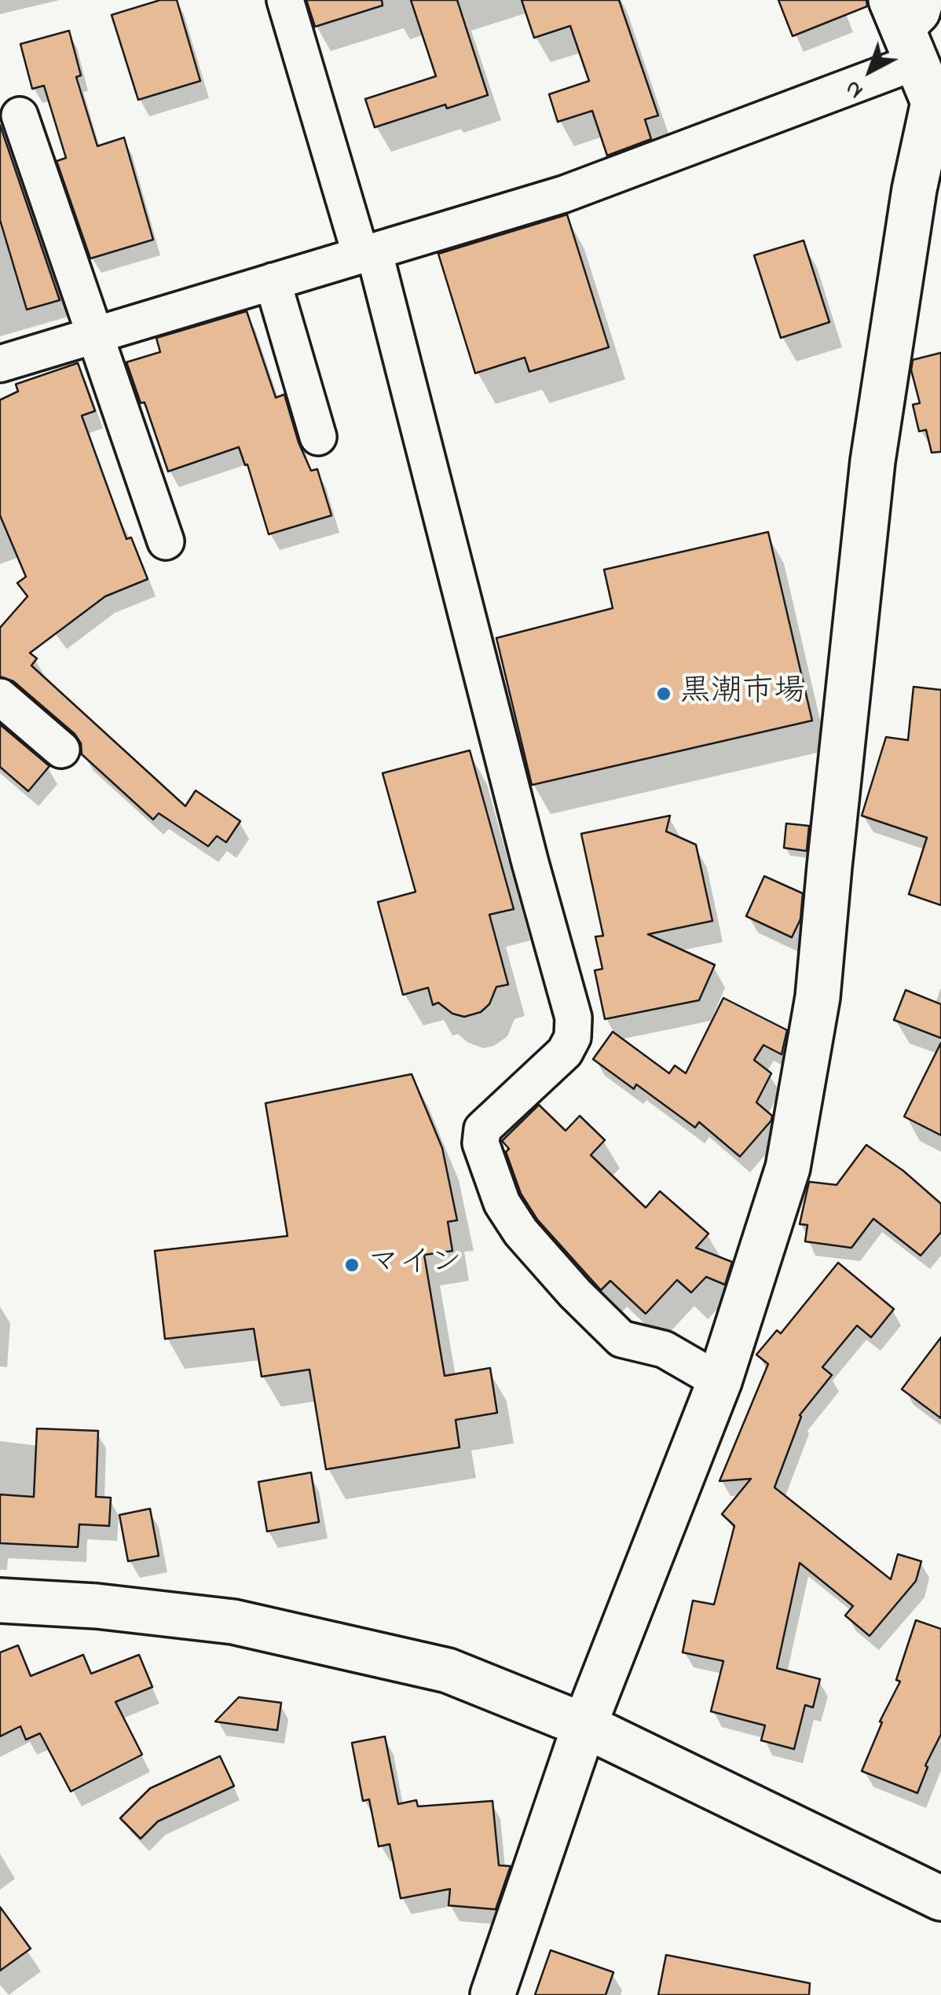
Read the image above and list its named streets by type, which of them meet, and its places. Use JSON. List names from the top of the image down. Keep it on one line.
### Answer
{"places":["黒潮市場","マイン"],"north":"bottom left"}
